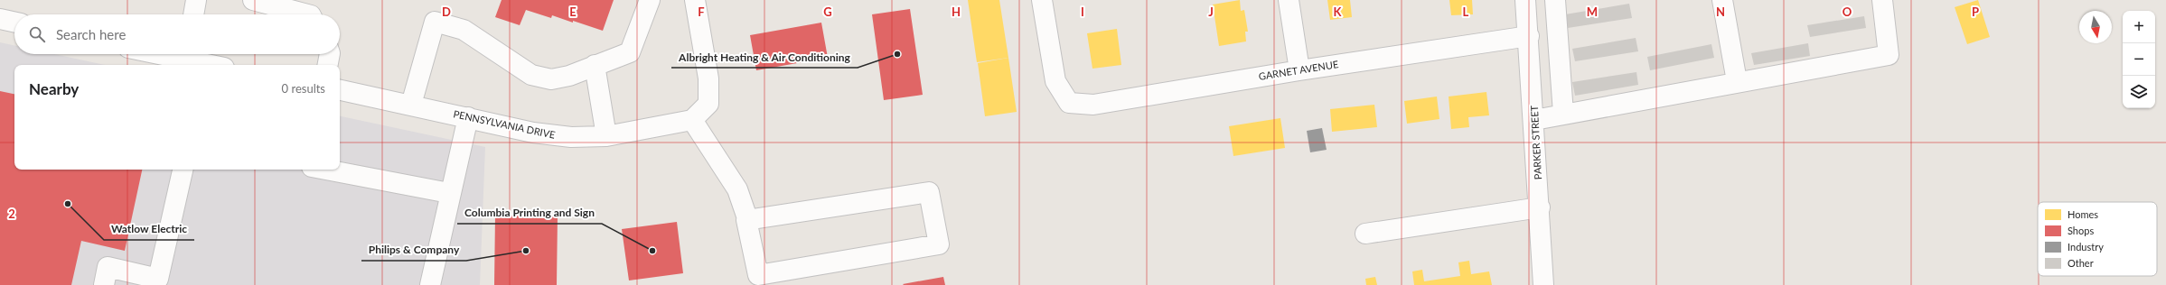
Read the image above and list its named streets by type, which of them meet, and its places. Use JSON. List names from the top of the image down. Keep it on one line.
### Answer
{"streets":{"street":["GARNET AVENUE","PENNSYLVANIA DRIVE","PARKER STREET"]},"crossings":[["GARNET AVENUE","PARKER STREET"]],"places":["Albright Heating & Air Conditioning","Watlow Electric","Philips & Company","Columbia Printing and Sign"],"legend":["Homes","Shops","Industry","Other"],"north":"bottom","page":{"map_buttons":["+","−"],"search":"Search here","heading":["Nearby","0 results"]},"grid":{"columns":["D","E","F","G","H","I","J","K","L","M","N","O","P"],"rows":["2"]}}
